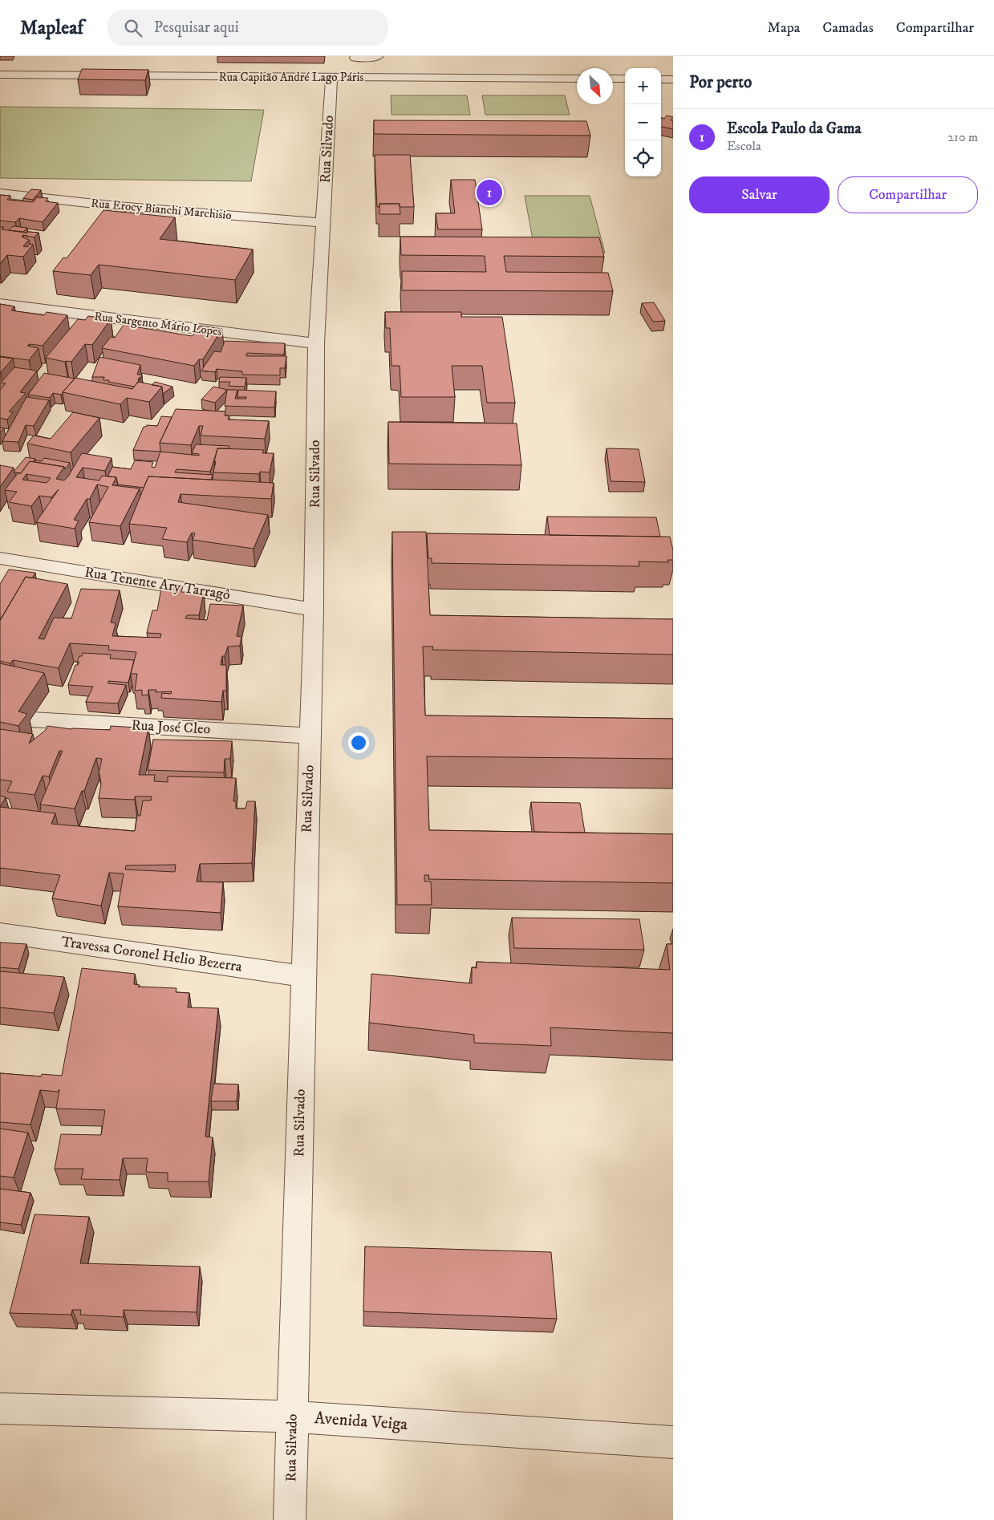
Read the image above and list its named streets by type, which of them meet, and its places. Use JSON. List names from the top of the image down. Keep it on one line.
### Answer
{"streets":{"street":["Rua Capitão André Lago Páris","Rua Silvado","Rua Erocy Bianchi Marchisio","Rua Sargento Mário Lopes","Rua Tenente Ary Tarragô","Rua José Cleo","Travessa Coronel Helio Bezerra","Avenida Veiga"]},"crossings":[["Rua Capitão André Lago Páris","Rua Silvado"],["Rua Silvado","Rua Erocy Bianchi Marchisio"],["Rua Silvado","Rua Sargento Mário Lopes"],["Rua Silvado","Rua Tenente Ary Tarragô"],["Rua Silvado","Rua José Cleo"],["Rua Silvado","Travessa Coronel Helio Bezerra"],["Rua Silvado","Avenida Veiga"]],"north":"bottom right","page":{"header":"Mapleaf","search":"Pesquisar aqui","nav":["Mapa","Camadas","Compartilhar"],"heading":"Por perto","map_buttons":["+","−"],"list":[{"mark":"1","name":"Escola Paulo da Gama","note":"Escola","value":"210 m"}],"buttons":["Salvar","Compartilhar"],"pins":"1"}}
